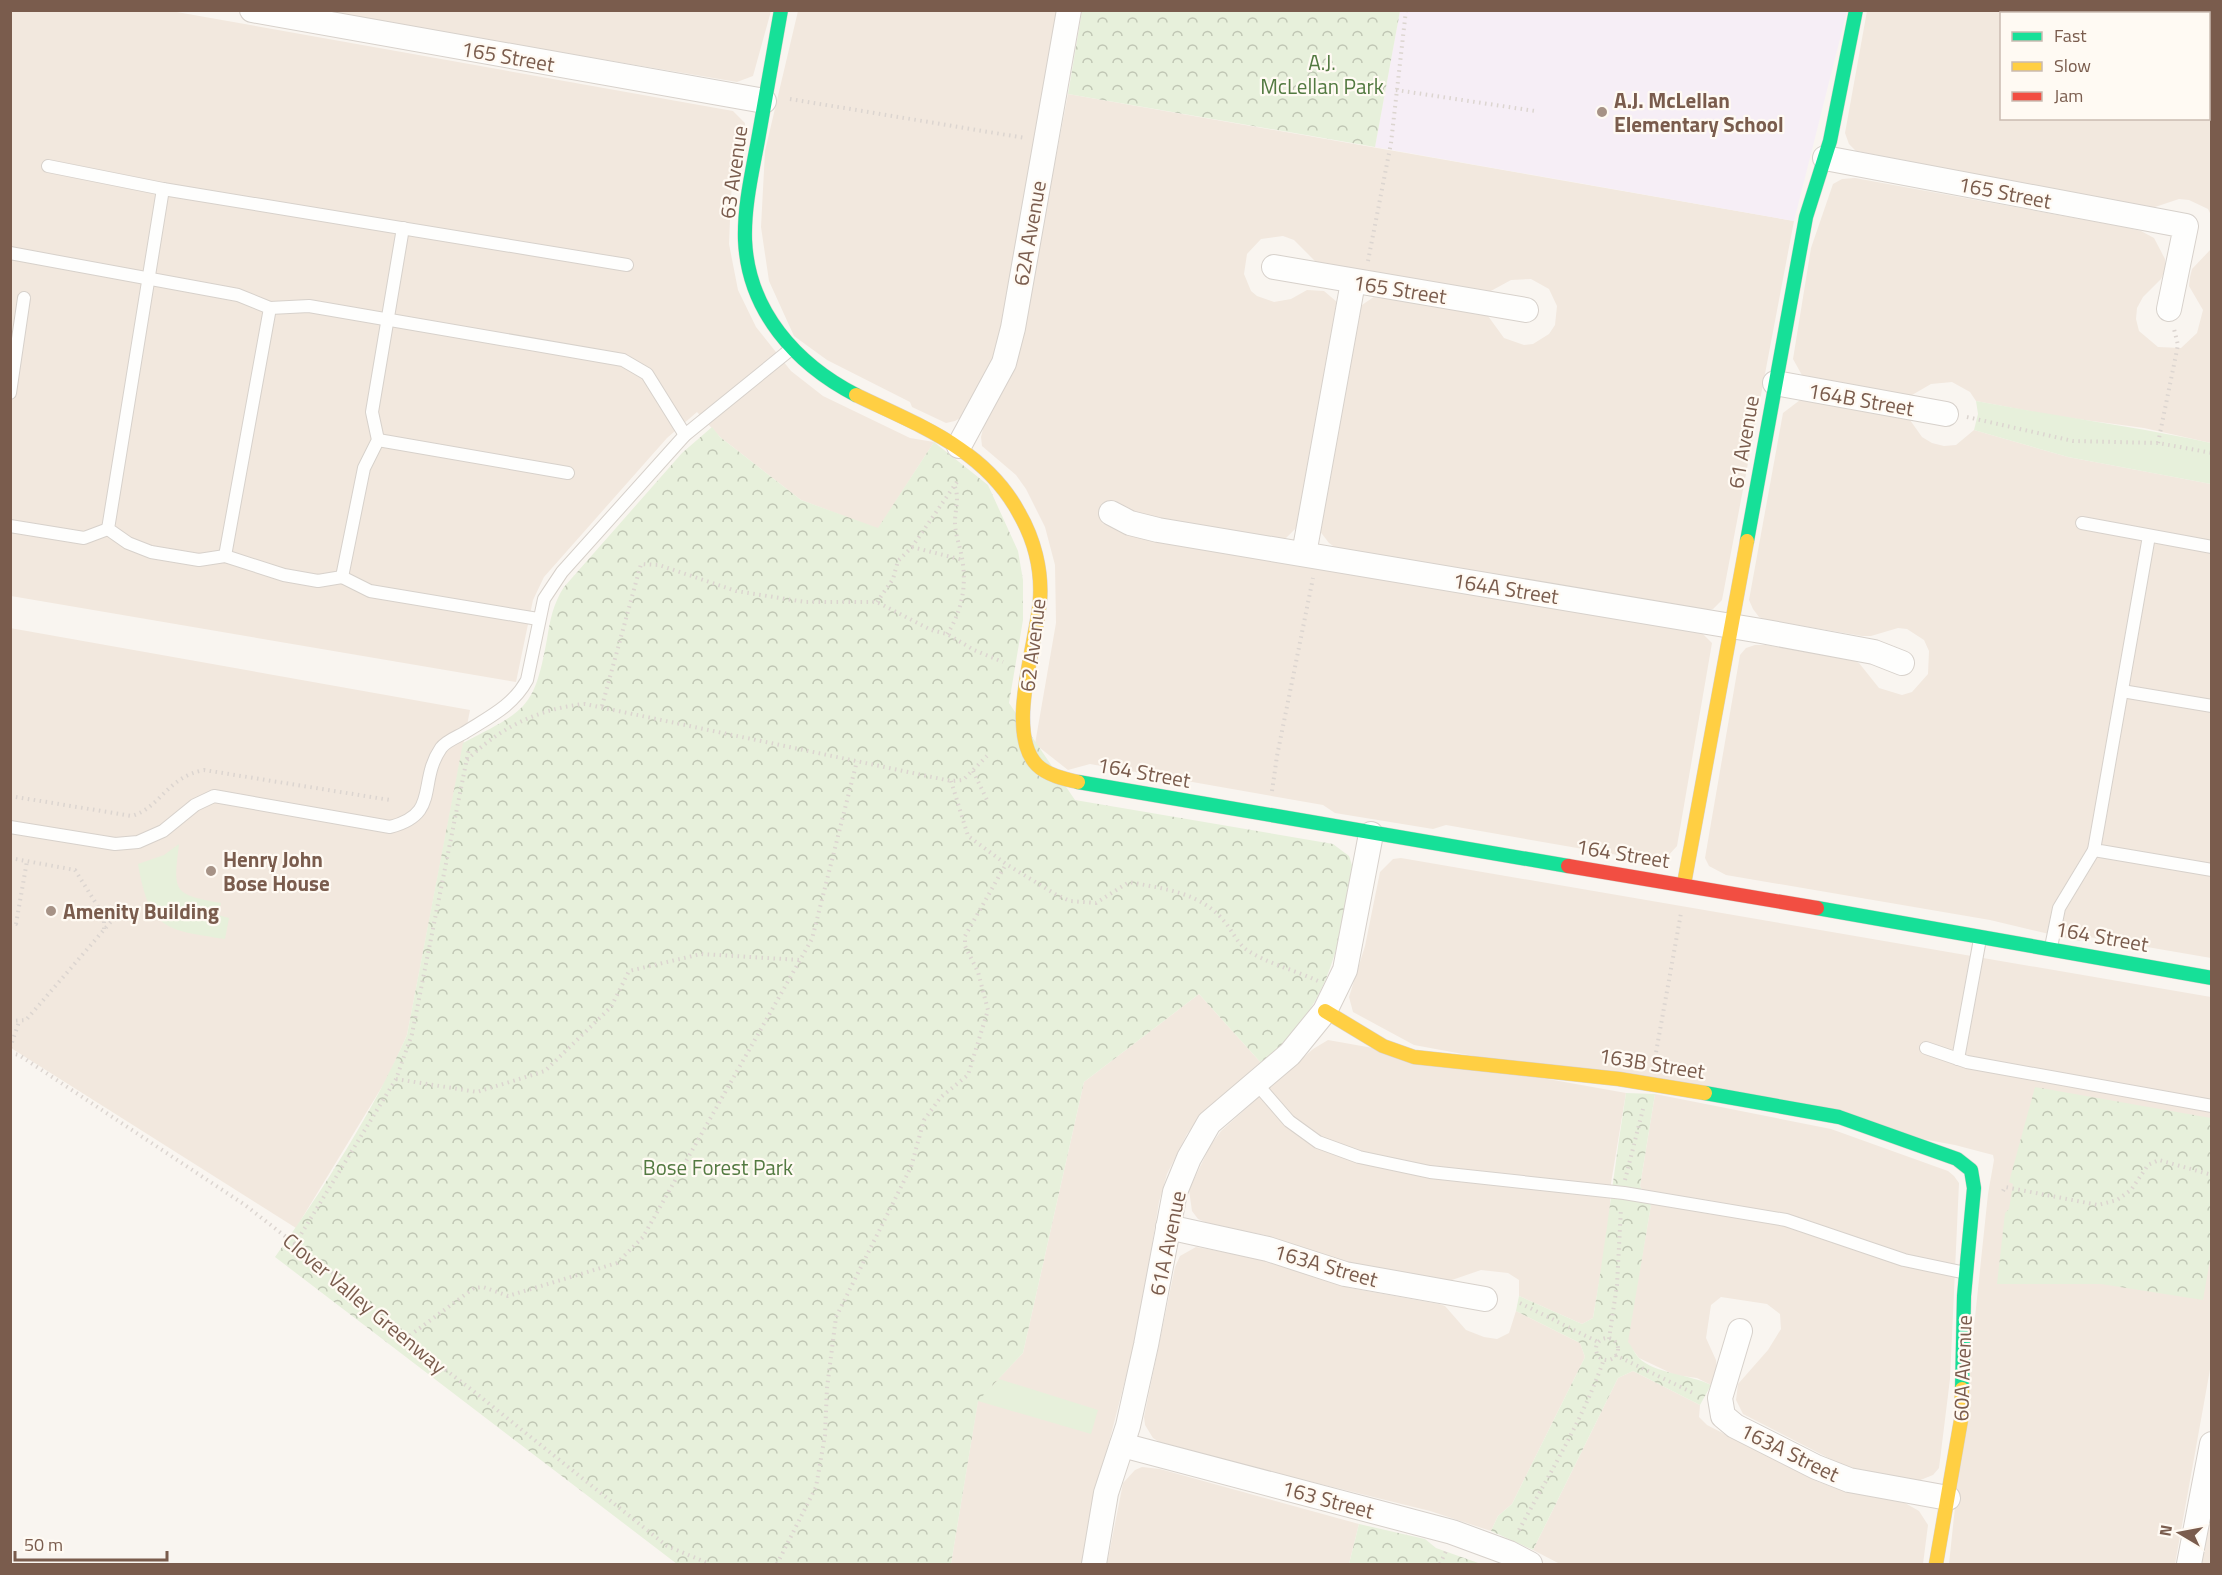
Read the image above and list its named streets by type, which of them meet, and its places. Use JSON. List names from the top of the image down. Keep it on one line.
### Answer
{"streets":{"street":["165 Street","63 Avenue","62A Avenue","164B Street","61 Avenue","164A Street","62 Avenue","164 Street","163B Street","61A Avenue","163A Street","60A Avenue","163 Street"],"path":["Clover Valley Greenway"]},"crossings":[["165 Street","63 Avenue"],["165 Street","61 Avenue"],["63 Avenue","62A Avenue"],["63 Avenue","62 Avenue"],["62A Avenue","62 Avenue"],["164B Street","61 Avenue"],["61 Avenue","164A Street"],["61 Avenue","164 Street"],["62 Avenue","164 Street"],["164 Street","61A Avenue"],["163B Street","61A Avenue"],["163B Street","60A Avenue"],["61A Avenue","163A Street"],["61A Avenue","163 Street"],["163A Street","60A Avenue"]],"parks":["A.J. McLellan Park","Bose Forest Park"],"places":["A.J. McLellan Elementary School","Henry John Bose House","Amenity Building"],"legend":["Fast","Slow","Jam"],"scale_bar":"50 m","north":"left"}
